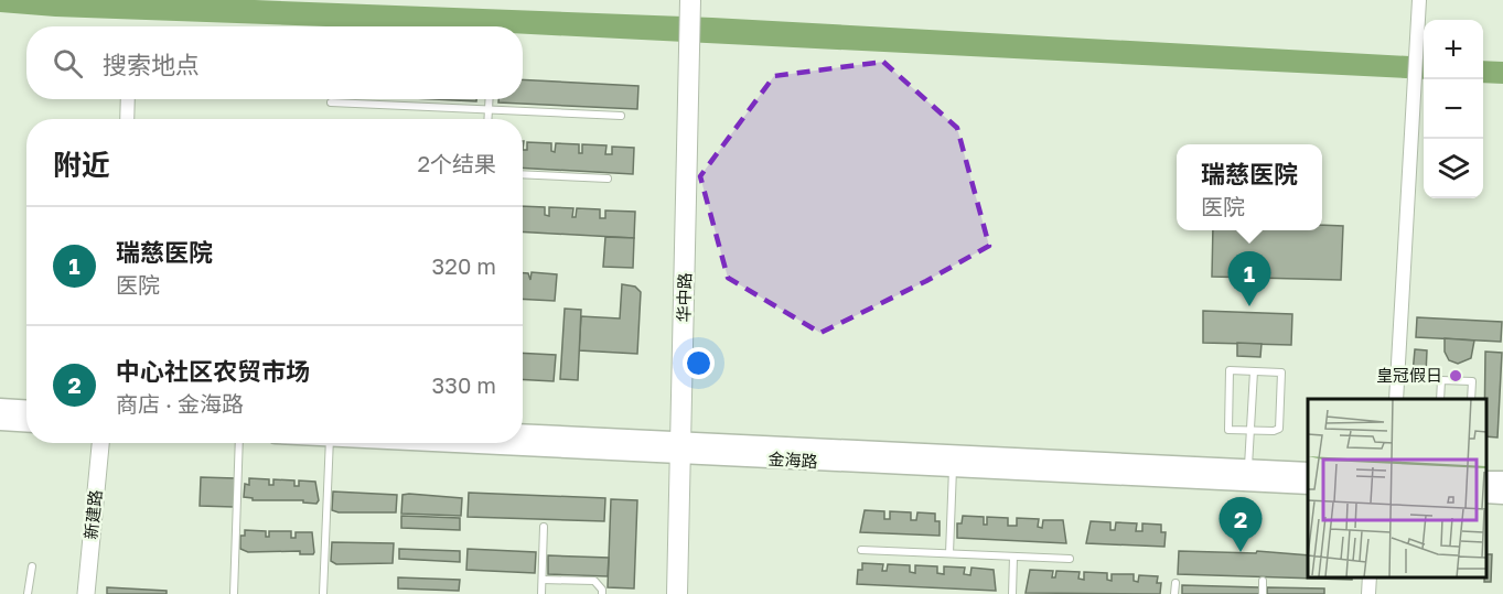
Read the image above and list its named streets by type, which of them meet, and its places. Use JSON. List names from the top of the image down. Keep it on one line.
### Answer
{"streets":{"main road":["华中路","金海路"],"street":["新建路"]},"crossings":[["华中路","金海路"]],"places":["皇冠假日"],"page":{"map_buttons":["+","−"],"search":"搜索地点","heading":["附近","2个结果"],"popup":["瑞慈医院","医院"],"list":[{"mark":"1","name":"瑞慈医院","note":"医院","value":"320 m"},{"mark":"2","name":"中心社区农贸市场","note":"商店 · 金海路","value":"330 m"}],"pins":["1","2"]}}
